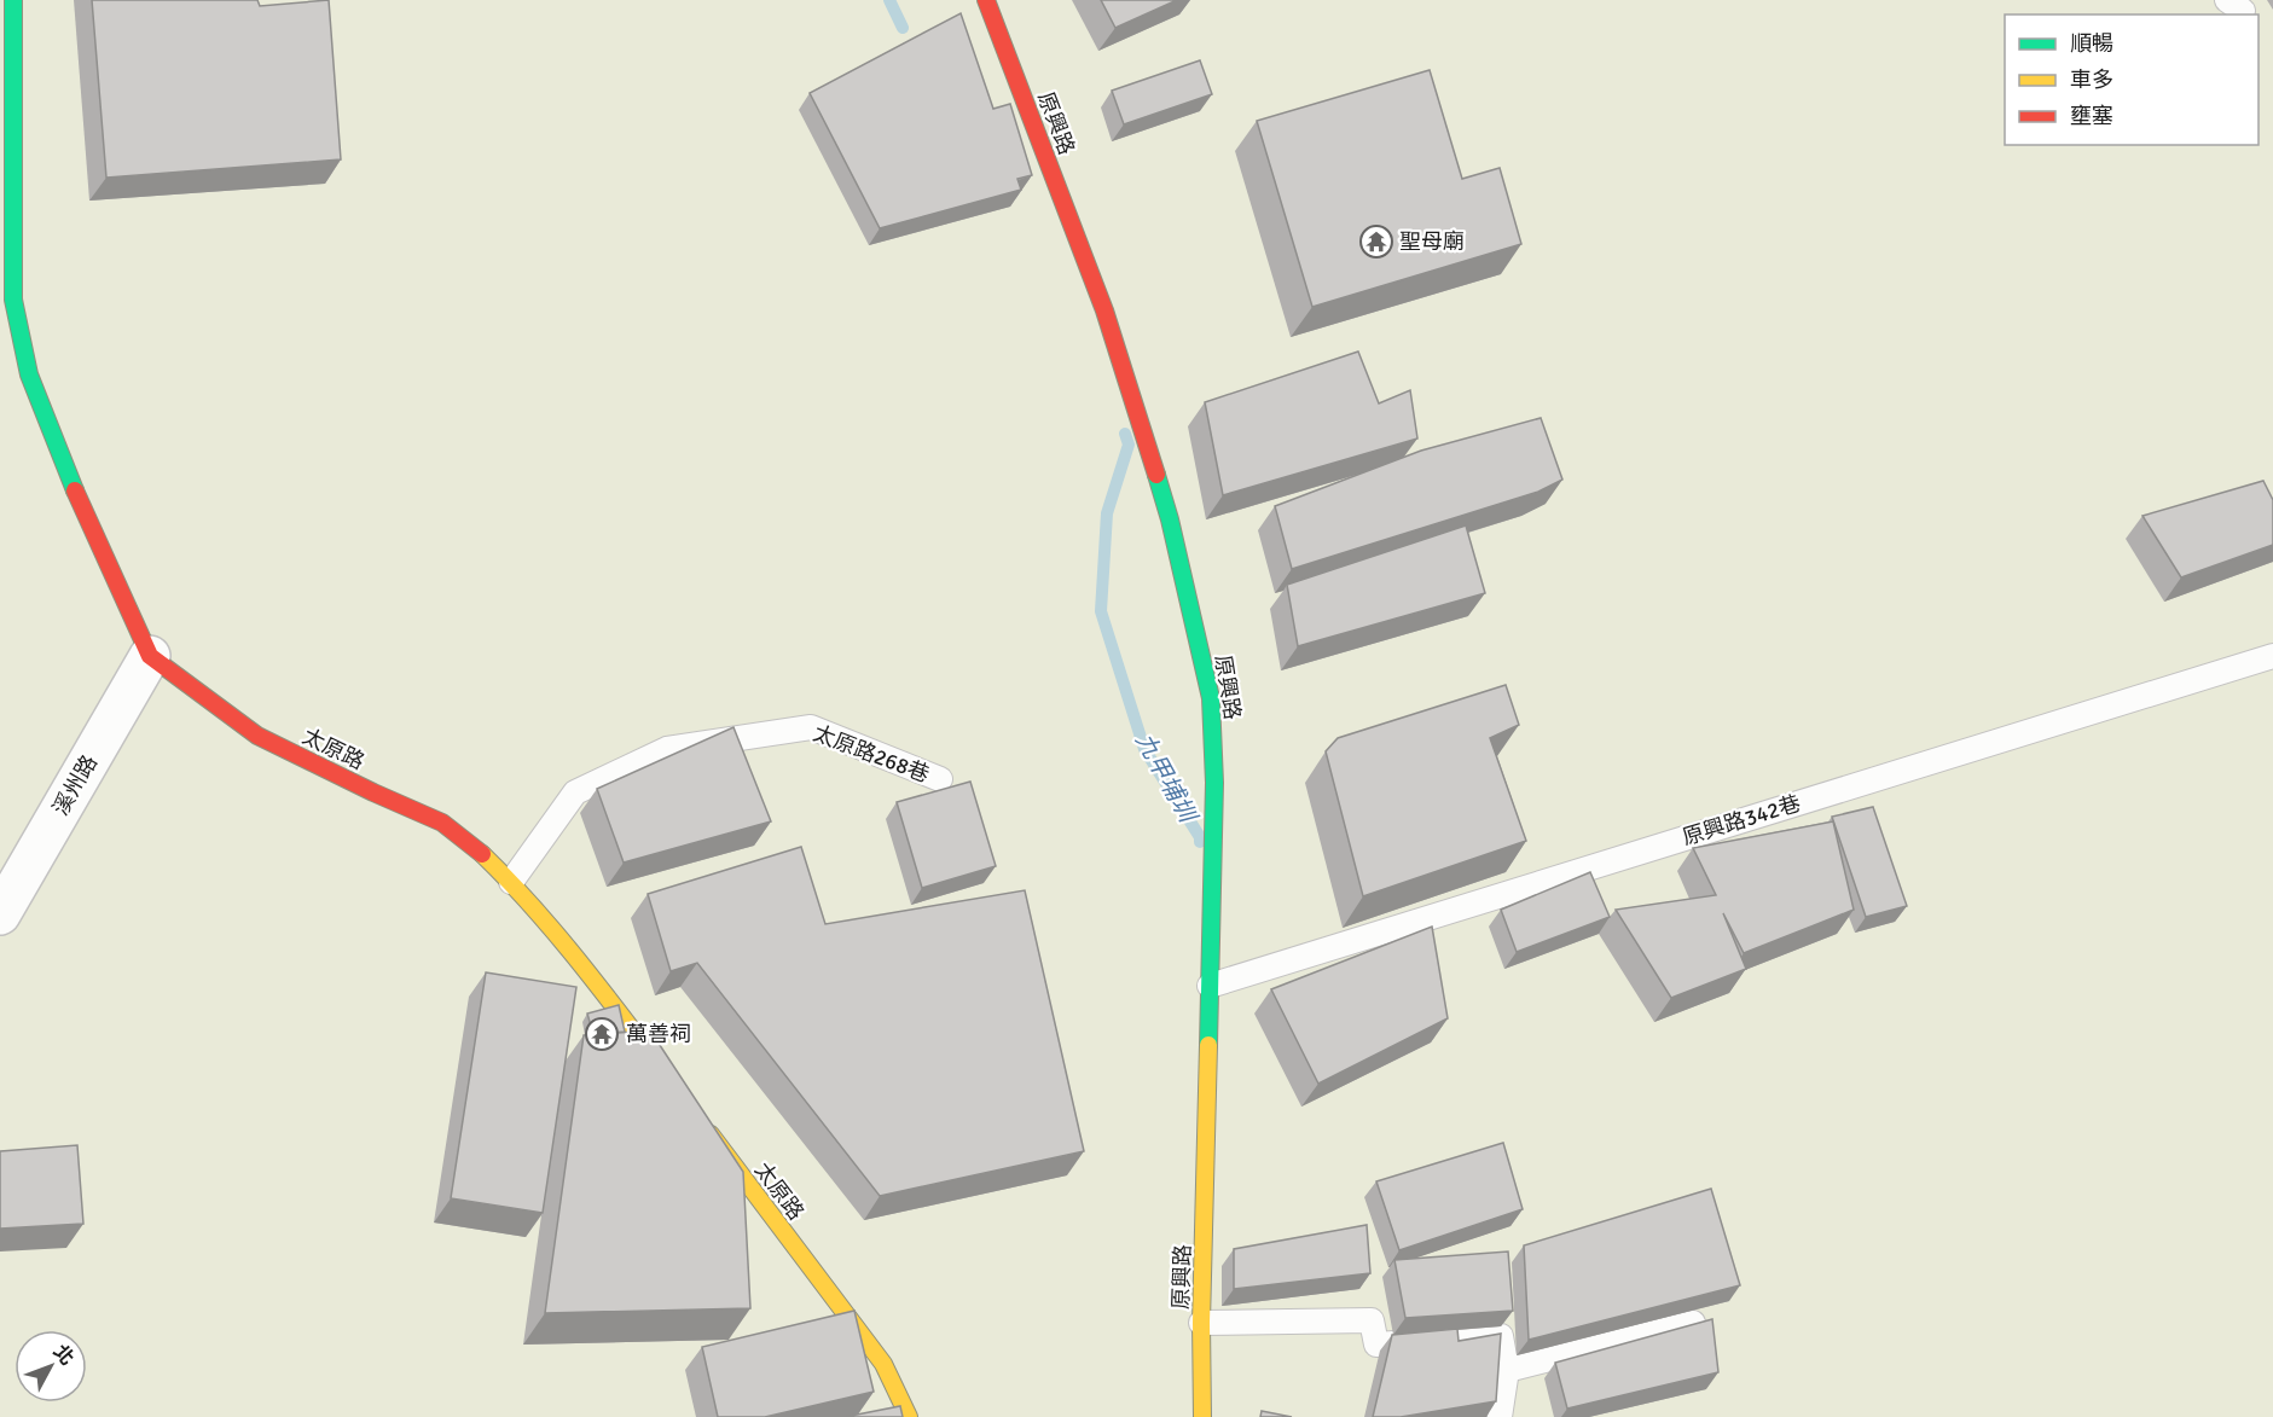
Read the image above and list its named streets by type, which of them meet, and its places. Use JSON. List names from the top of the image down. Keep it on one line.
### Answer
{"streets":{"street":["原興路","太原路","溪州路"],"lane":["太原路268巷","原興路342巷"]},"crossings":[["原興路","原興路342巷"],["太原路","太原路268巷"],["太原路","溪州路"]],"water":["九甲埔圳"],"places":{"temple":["聖母廟","萬善祠"]},"legend":["順暢","車多","壅塞"],"north":"top right"}
